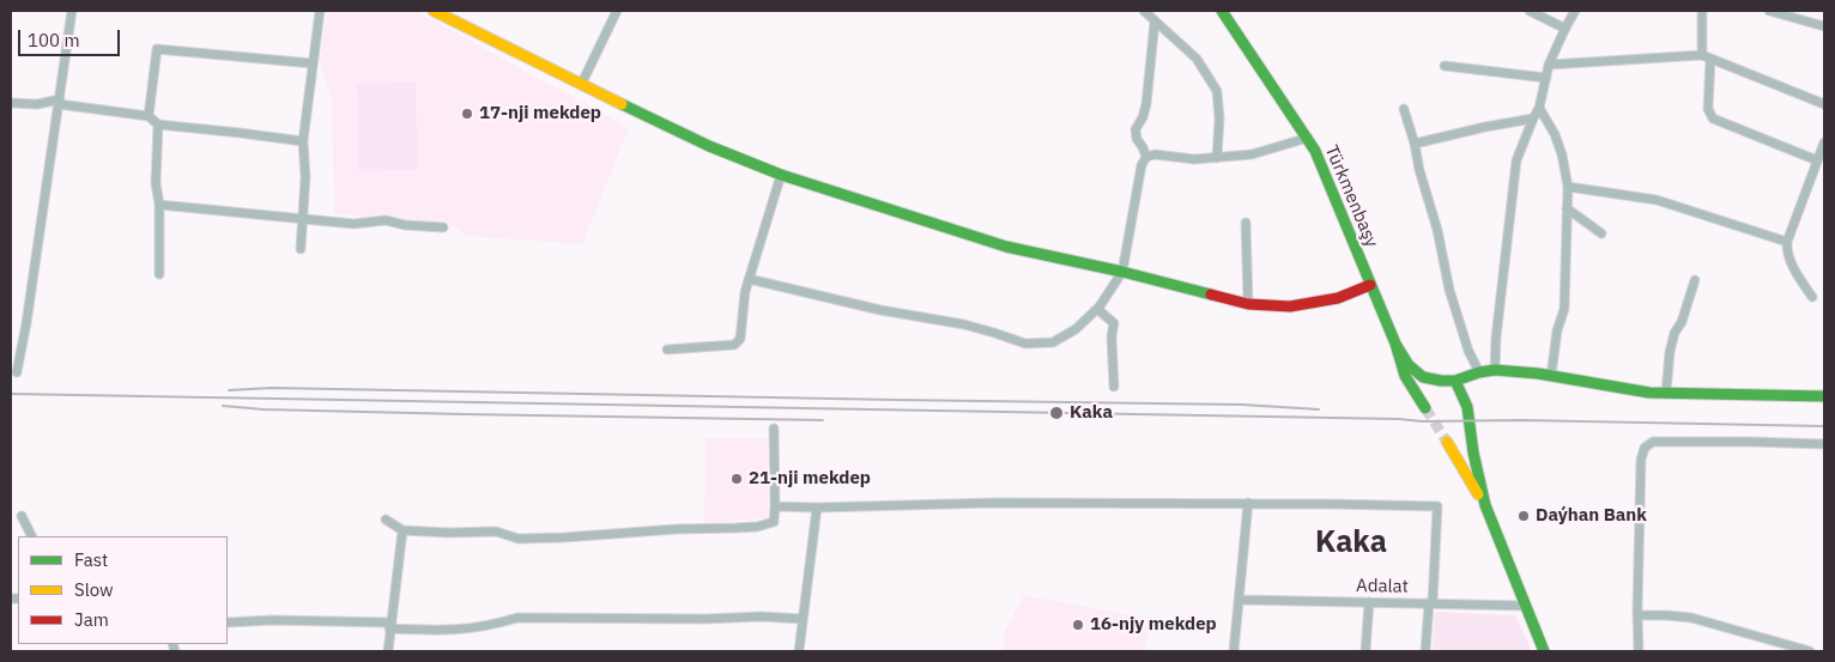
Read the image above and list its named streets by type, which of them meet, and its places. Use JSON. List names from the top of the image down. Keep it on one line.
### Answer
{"streets":{"street":["Türkmenbaşy","Adalat"]},"districts":["Kaka"],"places":["17-nji mekdep","Kaka","21-nji mekdep","Daýhan Bank","16-njy mekdep"],"legend":["Fast","Slow","Jam"],"scale_bar":"100 m"}
